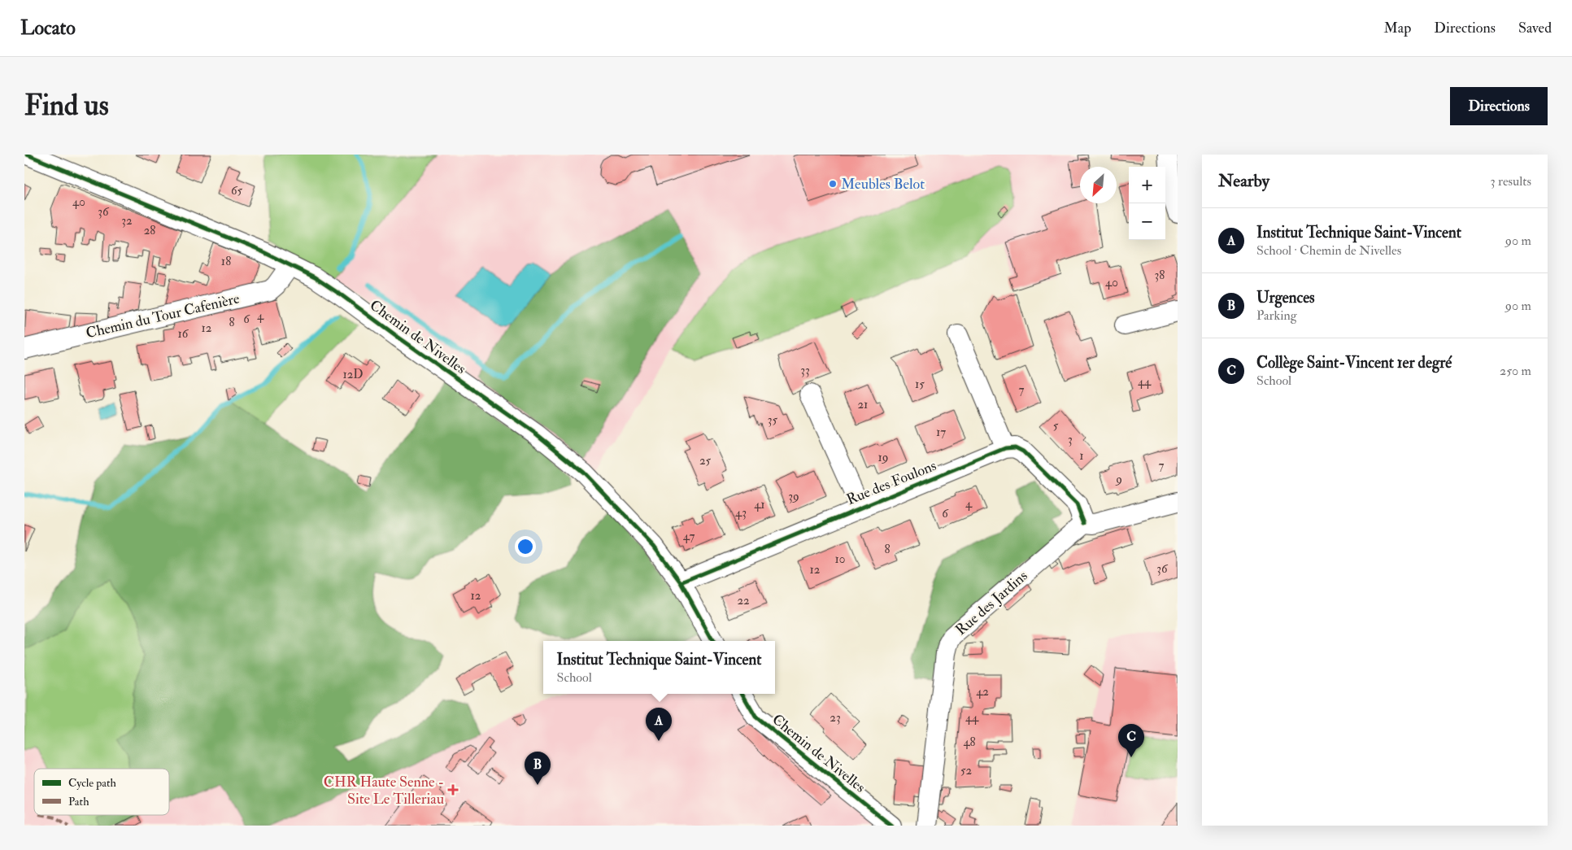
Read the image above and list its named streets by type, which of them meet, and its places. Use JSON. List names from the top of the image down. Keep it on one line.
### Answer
{"streets":{"street":["Chemin du Tour Cafenière","Chemin de Nivelles","Rue des Foulons","Rue des Jardins"]},"crossings":[["Chemin du Tour Cafenière","Chemin de Nivelles"],["Chemin de Nivelles","Rue des Foulons"]],"places":{"other":["Meubles Belot"],"health":["CHR Haute Senne - Site Le Tilleriau"]},"house_numbers":["65","40","36","32","28","18","38","40","4","6","8","12","16","33","12D","44","15","7","21","35","5","17","3","1","19","25","7","9","39","4","41","43","6","47","8","10","36","12","12","22","42","23","44","48","52"],"legend":["Cycle path","Path"],"north":"bottom left","page":{"header":"Locato","nav":["Map","Directions","Saved"],"buttons":"Directions","title":"Find us","heading":["Nearby","3 results"],"map_buttons":["+","−"],"list":[{"mark":"A","name":"Institut Technique Saint-Vincent","note":"School · Chemin de Nivelles","value":"90 m"},{"mark":"B","name":"Urgences","note":"Parking","value":"90 m"},{"mark":"C","name":"Collège Saint-Vincent 1er degré","note":"School","value":"250 m"}],"popup":["Institut Technique Saint-Vincent","School"],"pins":["A","C","B"]}}
